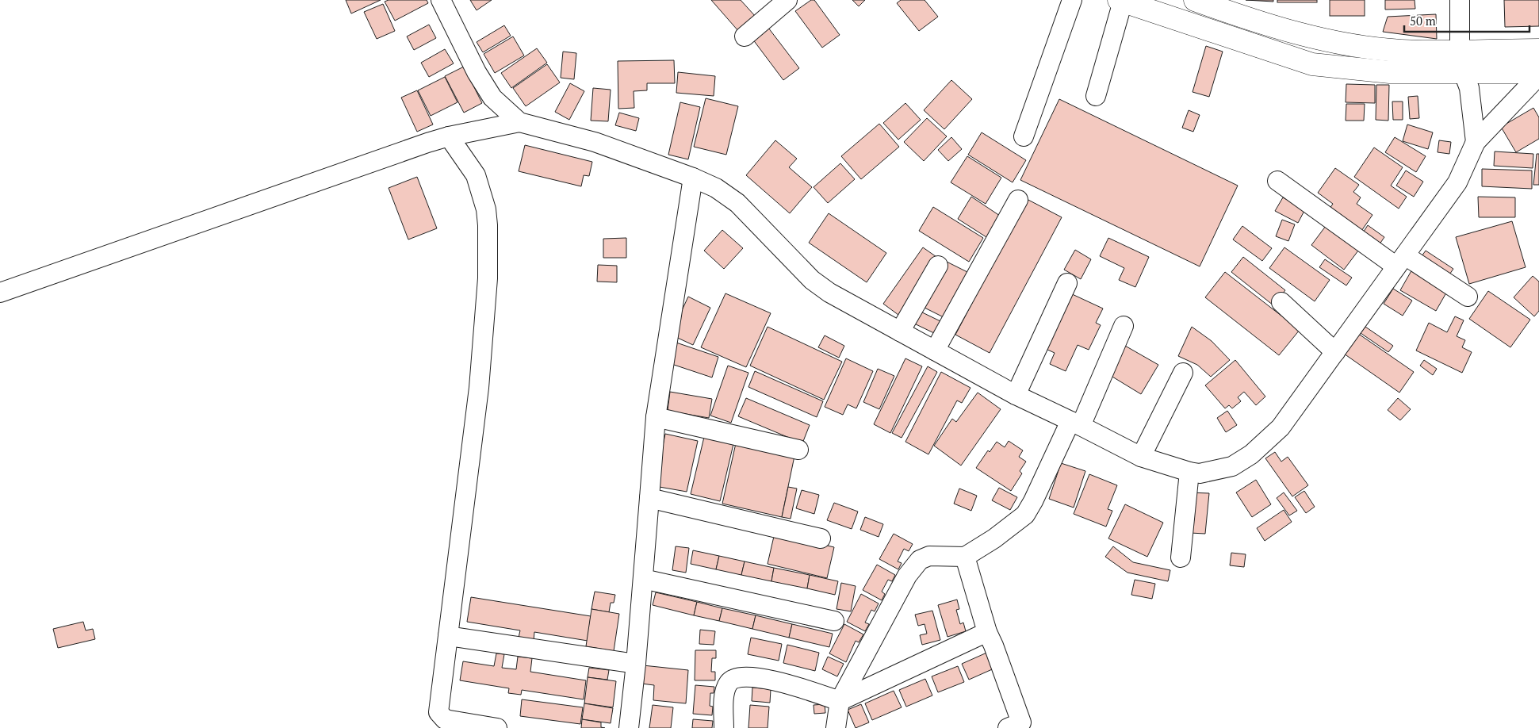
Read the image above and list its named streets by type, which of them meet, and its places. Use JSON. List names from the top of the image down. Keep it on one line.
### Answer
{"scale_bar":"50 m"}
